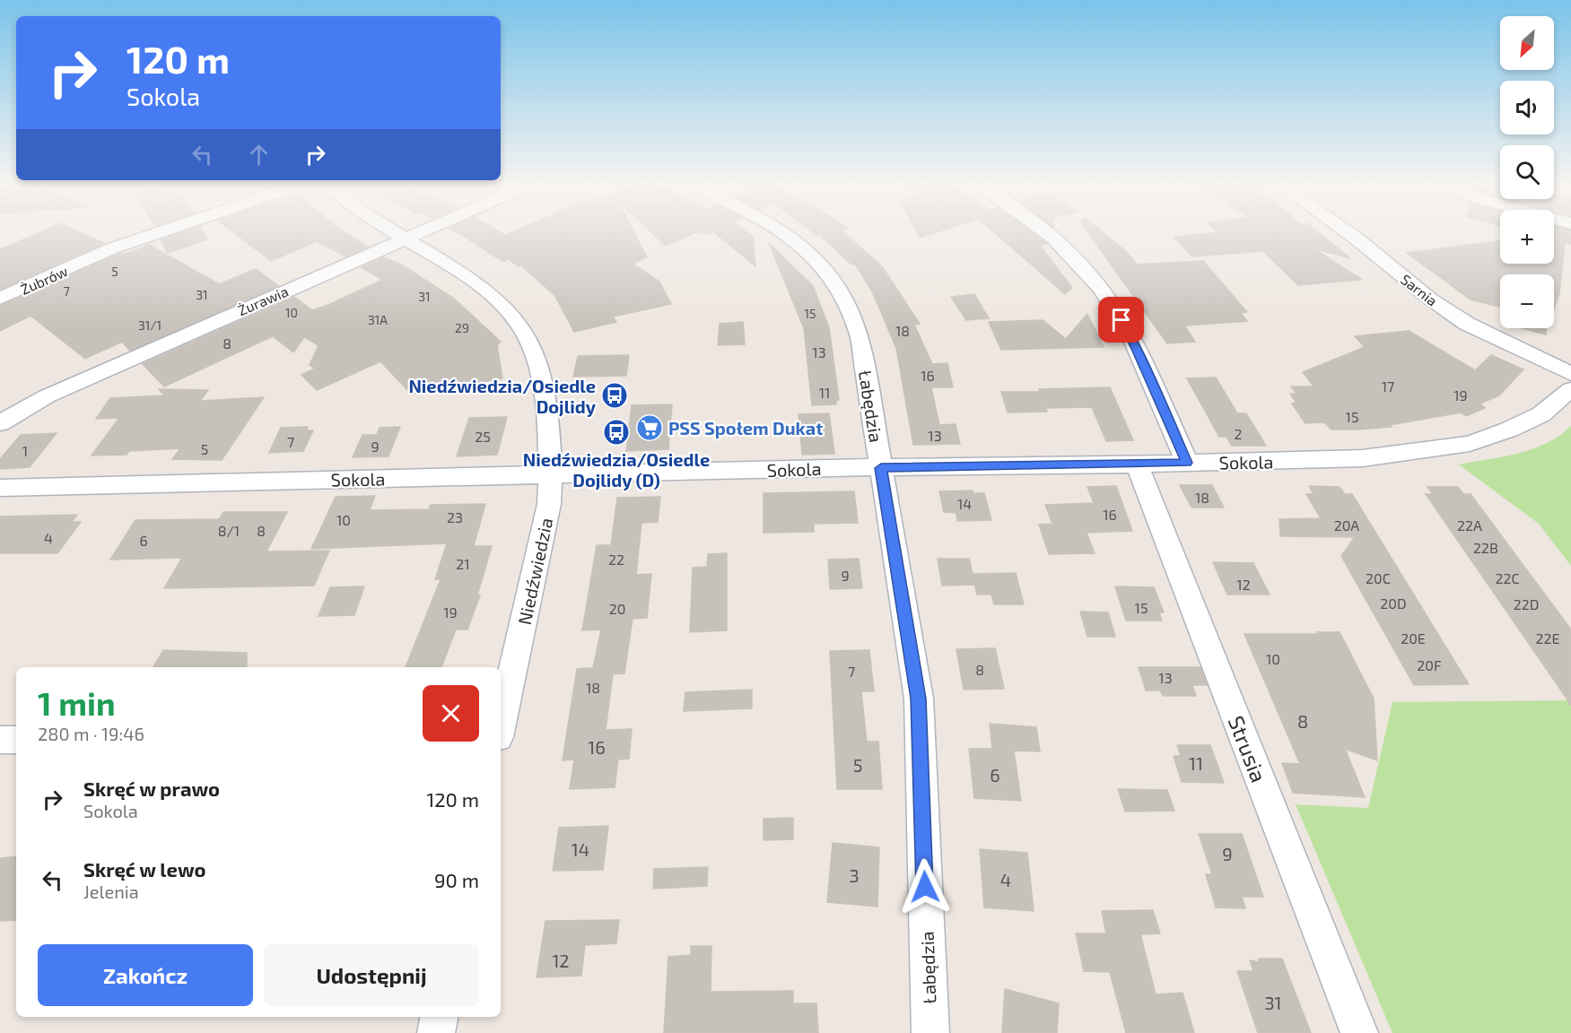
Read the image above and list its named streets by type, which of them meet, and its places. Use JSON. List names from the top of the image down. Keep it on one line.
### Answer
{"streets":{"street":["Żubrów","Sarnia","Żurawia","Łabędzia","Sokola","Niedźwiedzia","Strusia"]},"crossings":[["Żurawia","Niedźwiedzia"],["Łabędzia","Sokola"],["Sokola","Niedźwiedzia"],["Sokola","Strusia"]],"places":{"bus stop":["Niedźwiedzia/Osiedle Dojlidy","Niedźwiedzia/Osiedle Dojlidy (D)"],"supermarket":["PSS Społem Dukat"]},"house_numbers":["5","7","31","31","10","15","31A","31/1","29","18","8","13","16","17","11","19","15","2","13","25","7","9","5","1","18","14","16","23","10","20A","22A","8/1","8","4","6","22B","22","21","9","20C","22C","12","20D","22D","15","20","19","20E","22E","10","20F","8","7","13","18","8","16","11","5","6","14","9","3","4","12","31"],"north":"bottom left","page":{"map_buttons":["+","−"],"turn":["120 m","Sokola"],"heading":["1 min","280 m · 19:46"],"list":[{"name":"Skręć w prawo","note":"Sokola","value":"120 m"},{"name":"Skręć w lewo","note":"Jelenia","value":"90 m"}],"buttons":["Zakończ","Udostępnij"]}}
